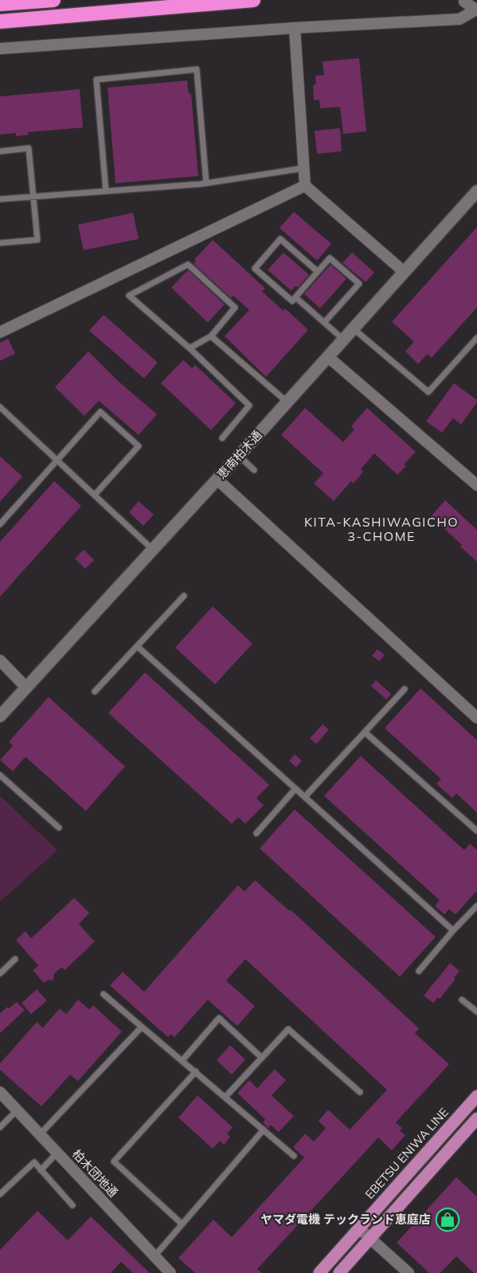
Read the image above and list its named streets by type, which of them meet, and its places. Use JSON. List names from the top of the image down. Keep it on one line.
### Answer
{"streets":{"main road":["EBETSU ENIWA LINE"],"street":["恵南柏木通","柏木団地通"]},"districts":["KITA-KASHIWAGICHO 3-CHOME"],"places":{"shop":["ヤマダ電機 テックランド恵庭店"]}}
